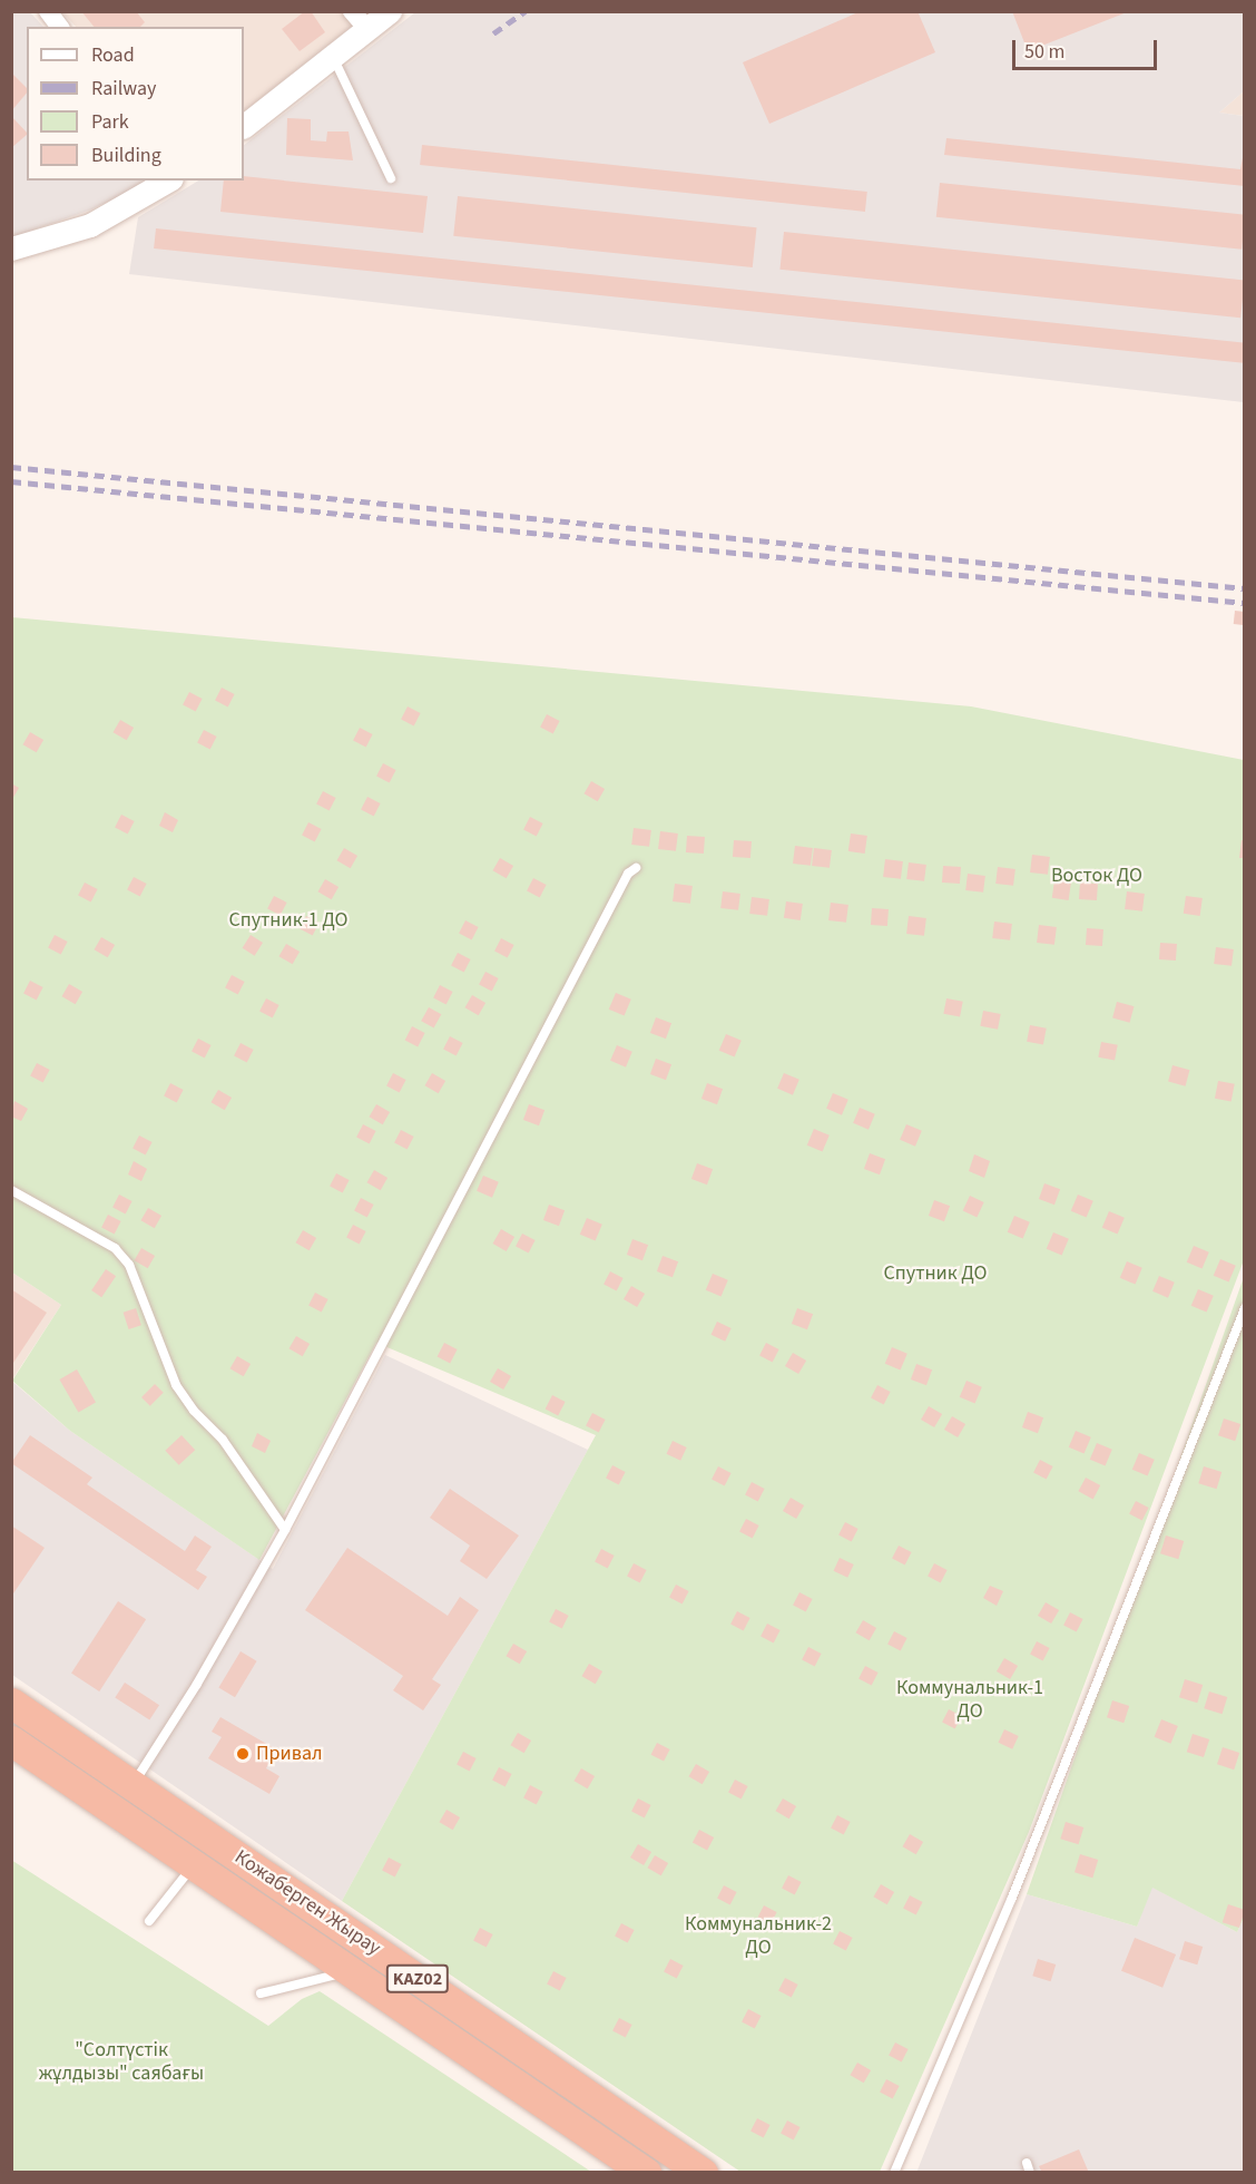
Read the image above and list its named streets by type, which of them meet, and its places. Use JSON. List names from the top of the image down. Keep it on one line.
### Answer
{"streets":{"highway":["Кожаберген Жырау","KAZ02"]},"parks":["Восток ДО","Спутник-1 ДО","Спутник ДО","Коммунальник-1 ДО","Коммунальник-2 ДО","\"Солтүстік жұлдызы\" саябағы"],"places":["Привал"],"legend":["Road","Railway","Park","Building"],"scale_bar":"50 m"}
